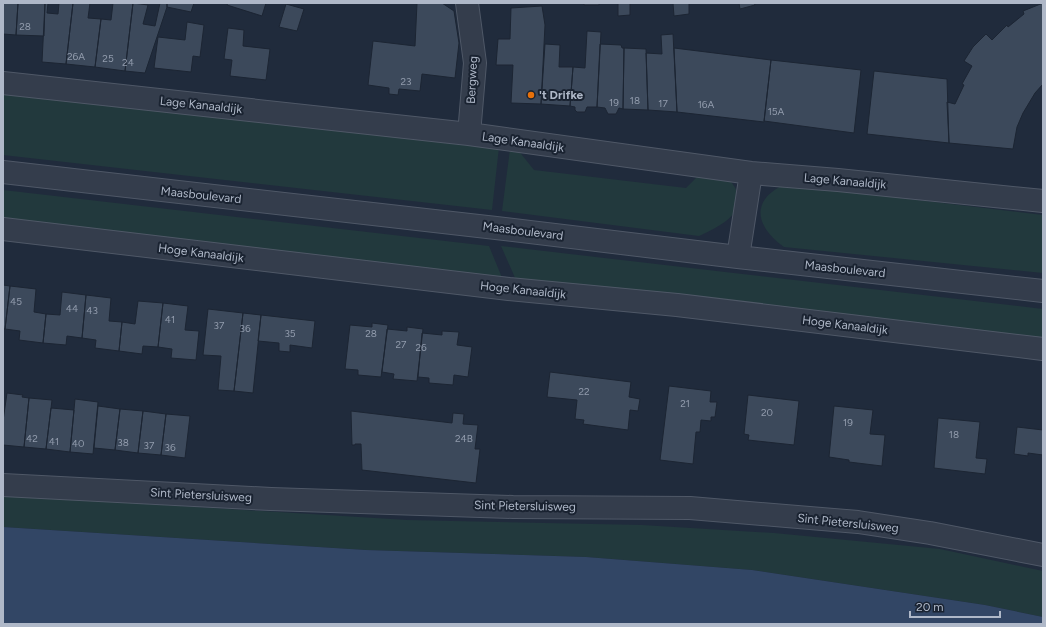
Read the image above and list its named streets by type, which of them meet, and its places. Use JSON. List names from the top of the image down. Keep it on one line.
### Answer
{"streets":{"street":["Bergweg","Lage Kanaaldijk","Maasboulevard","Hoge Kanaaldijk","Sint Pietersluisweg"]},"crossings":[["Bergweg","Lage Kanaaldijk"]],"places":["'t Drifke"],"house_numbers":["28","26A","25","24","23","18","19","17","16A","15A","45","44","43","41","37","36","35","28","27","26","22","21","20","19","18","42","24B","41","38","40","37","36"],"scale_bar":"20 m"}
